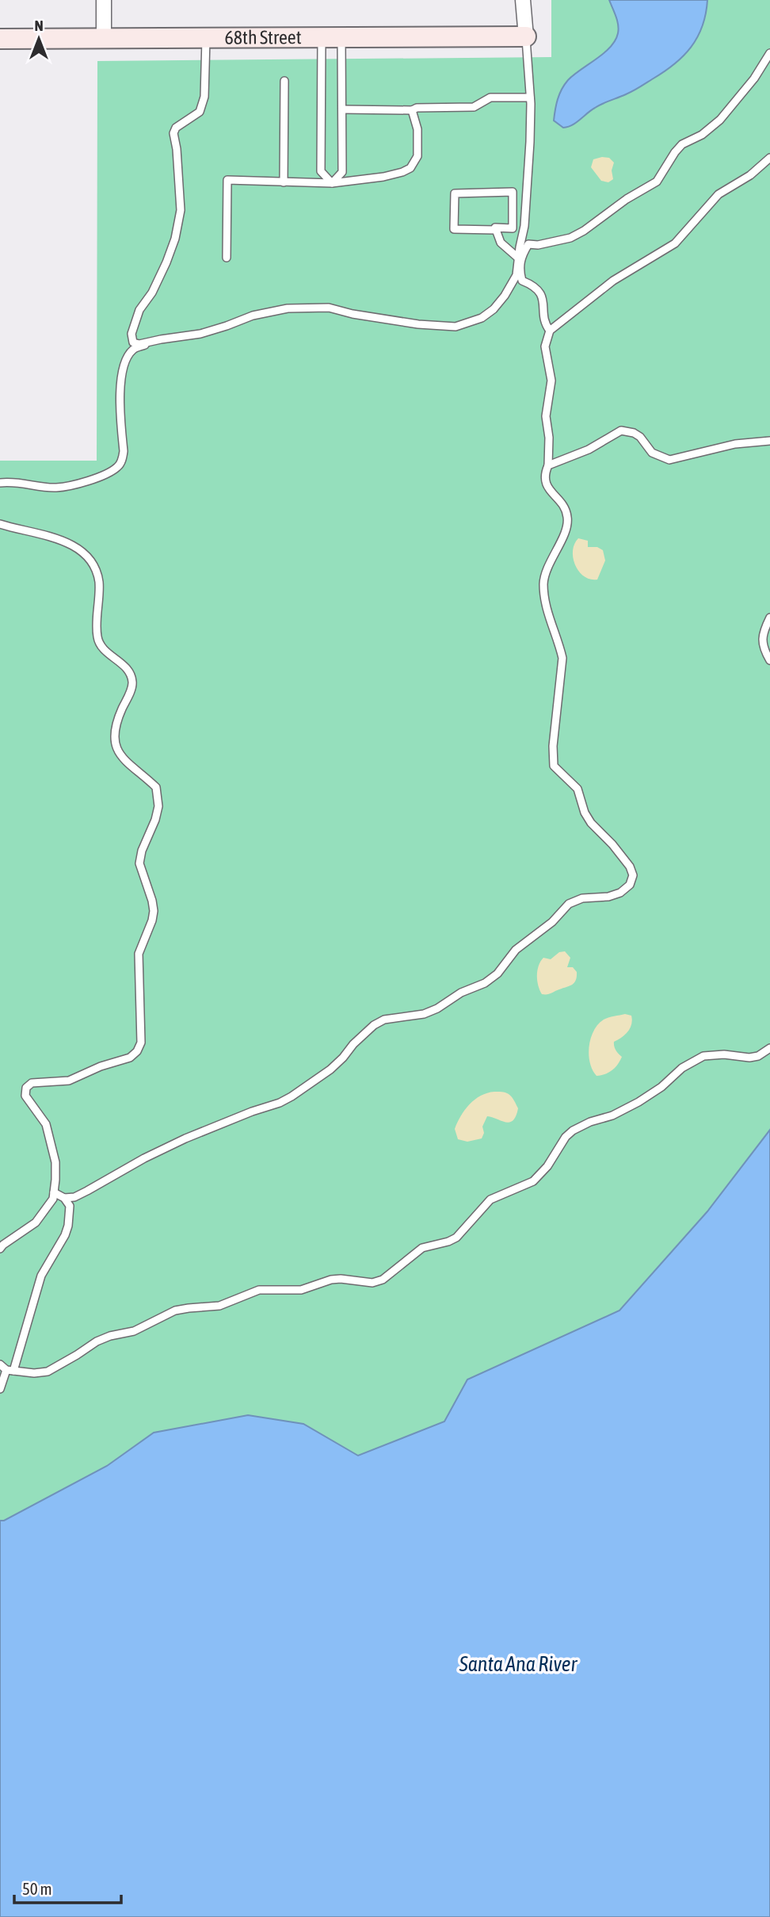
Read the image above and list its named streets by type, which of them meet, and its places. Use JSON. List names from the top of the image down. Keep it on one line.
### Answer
{"streets":{"street":["68th Street"]},"water":["Santa Ana River"],"scale_bar":"50 m","north":"top"}
